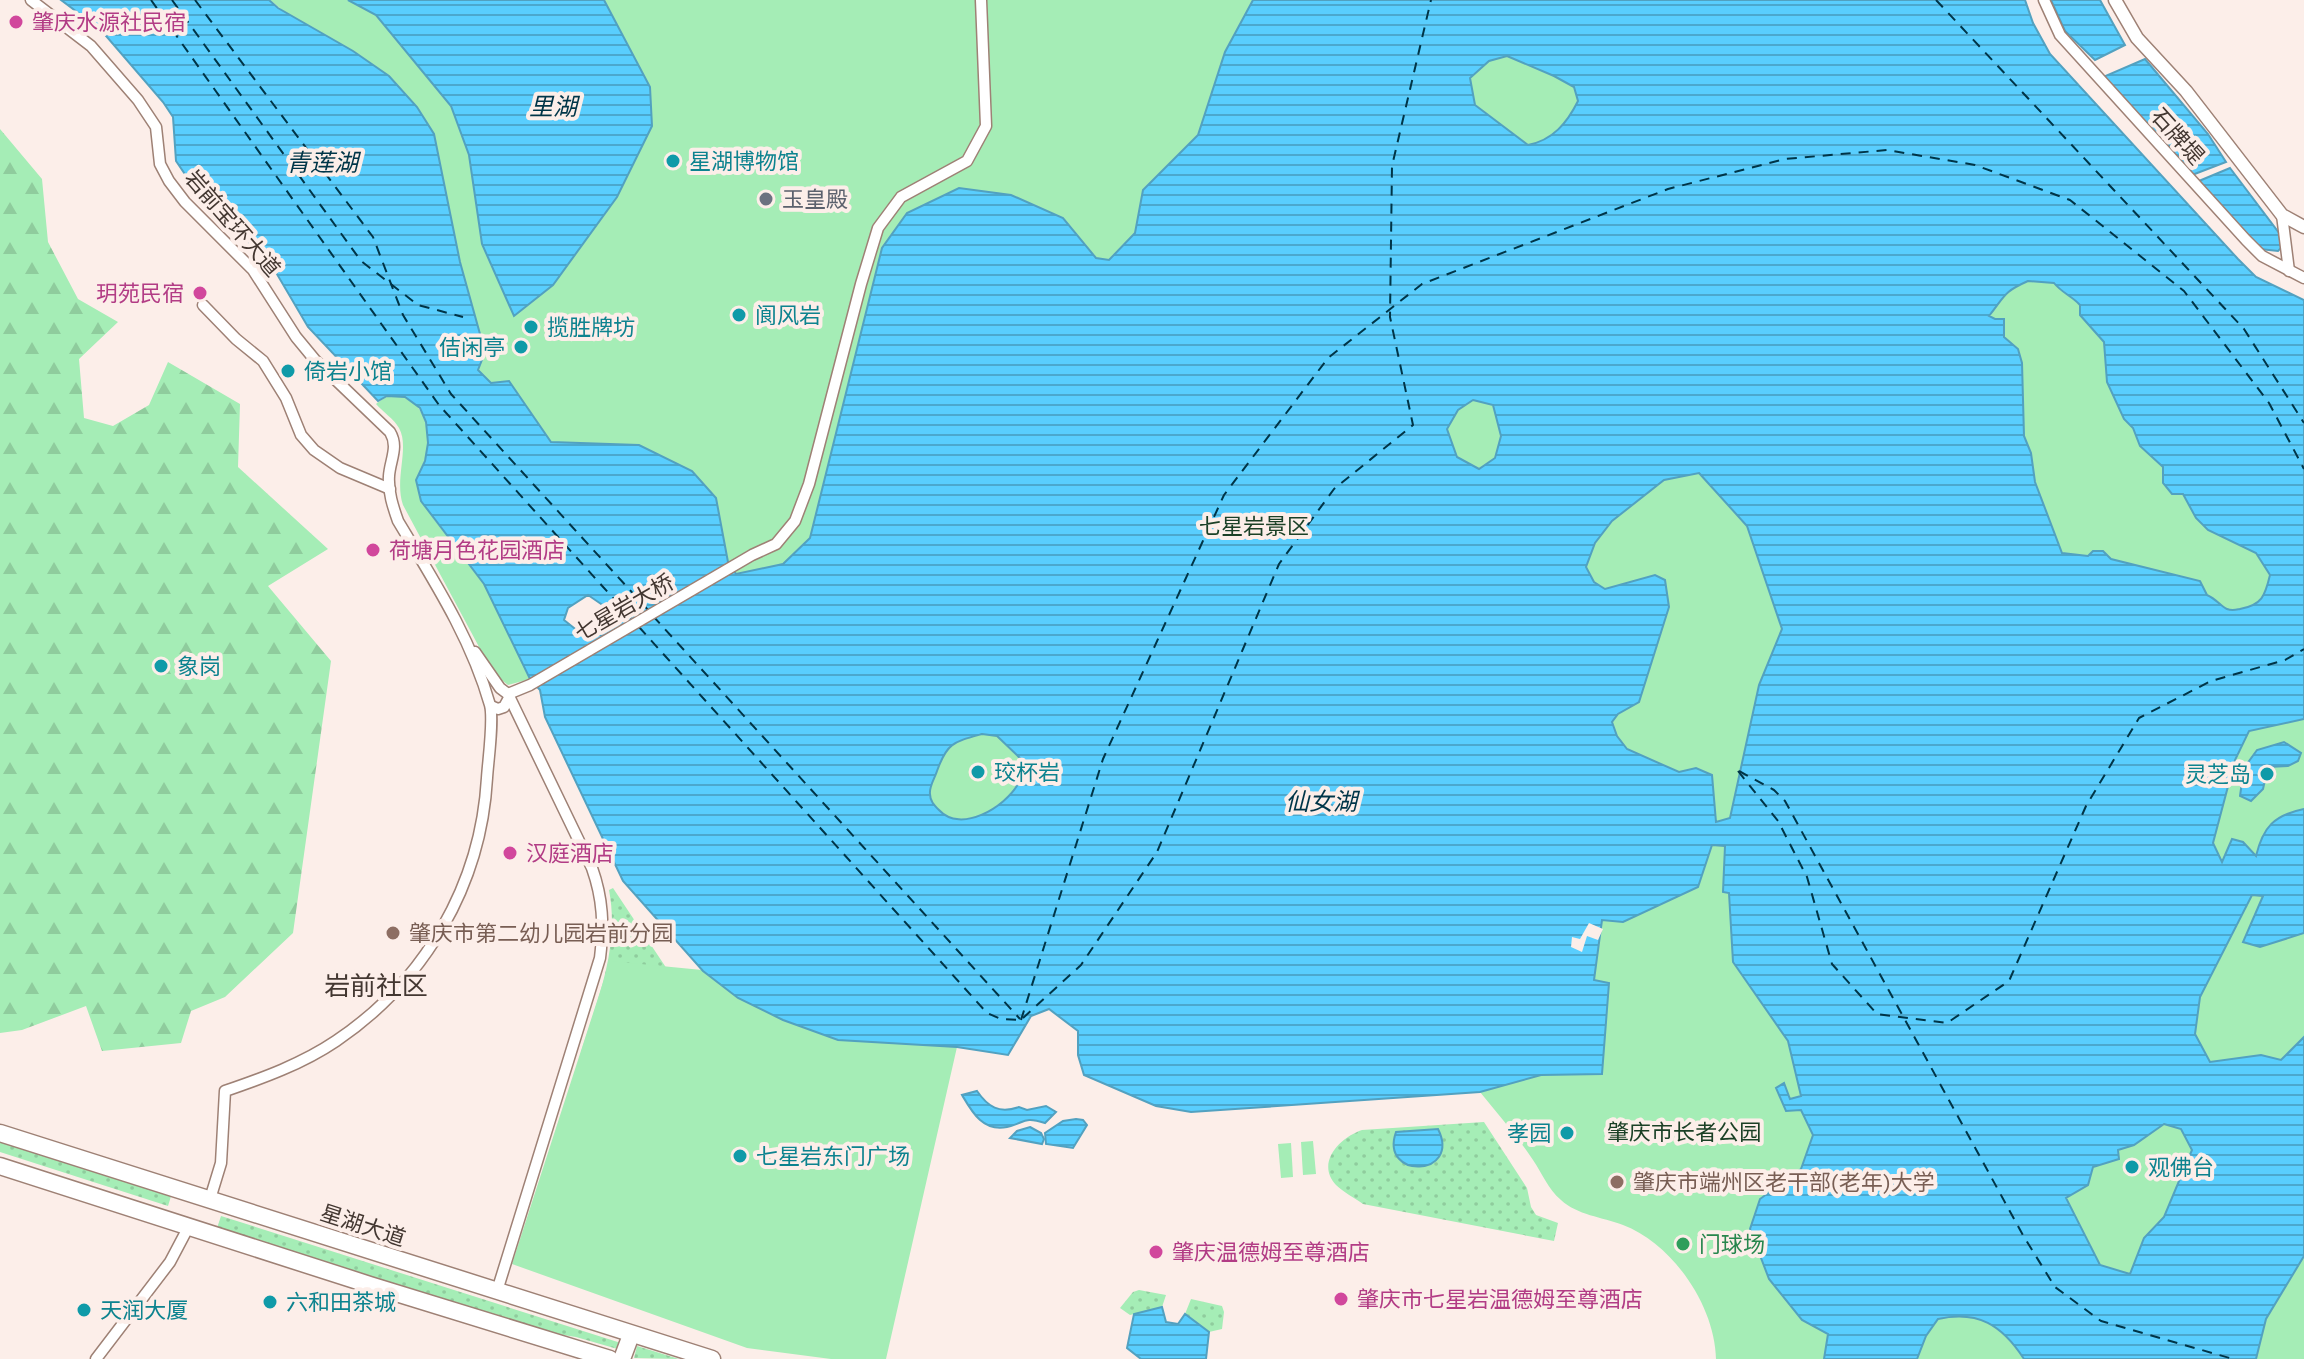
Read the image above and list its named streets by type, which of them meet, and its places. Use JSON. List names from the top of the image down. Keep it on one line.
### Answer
{"streets":{"main road":["星湖大道"],"street":["石牌堤","岩前宝环大道","七星岩大桥"]},"districts":["岩前社区"],"water":["里湖","青莲湖","仙女湖"],"parks":["七星岩景区","肇庆市长者公园"],"places":["肇庆水源社民宿","星湖博物馆","玉皇殿","玥苑民宿","阆风岩","揽胜牌坊","佶闲亭","倚岩小馆","荷塘月色花园酒店","象岗","珓杯岩","灵芝岛","汉庭酒店","肇庆市第二幼儿园岩前分园","孝园","七星岩东门广场","观佛台","肇庆市端州区老干部(老年)大学","门球场","肇庆温德姆至尊酒店","肇庆市七星岩温德姆至尊酒店","六和田茶城","天润大厦"]}
